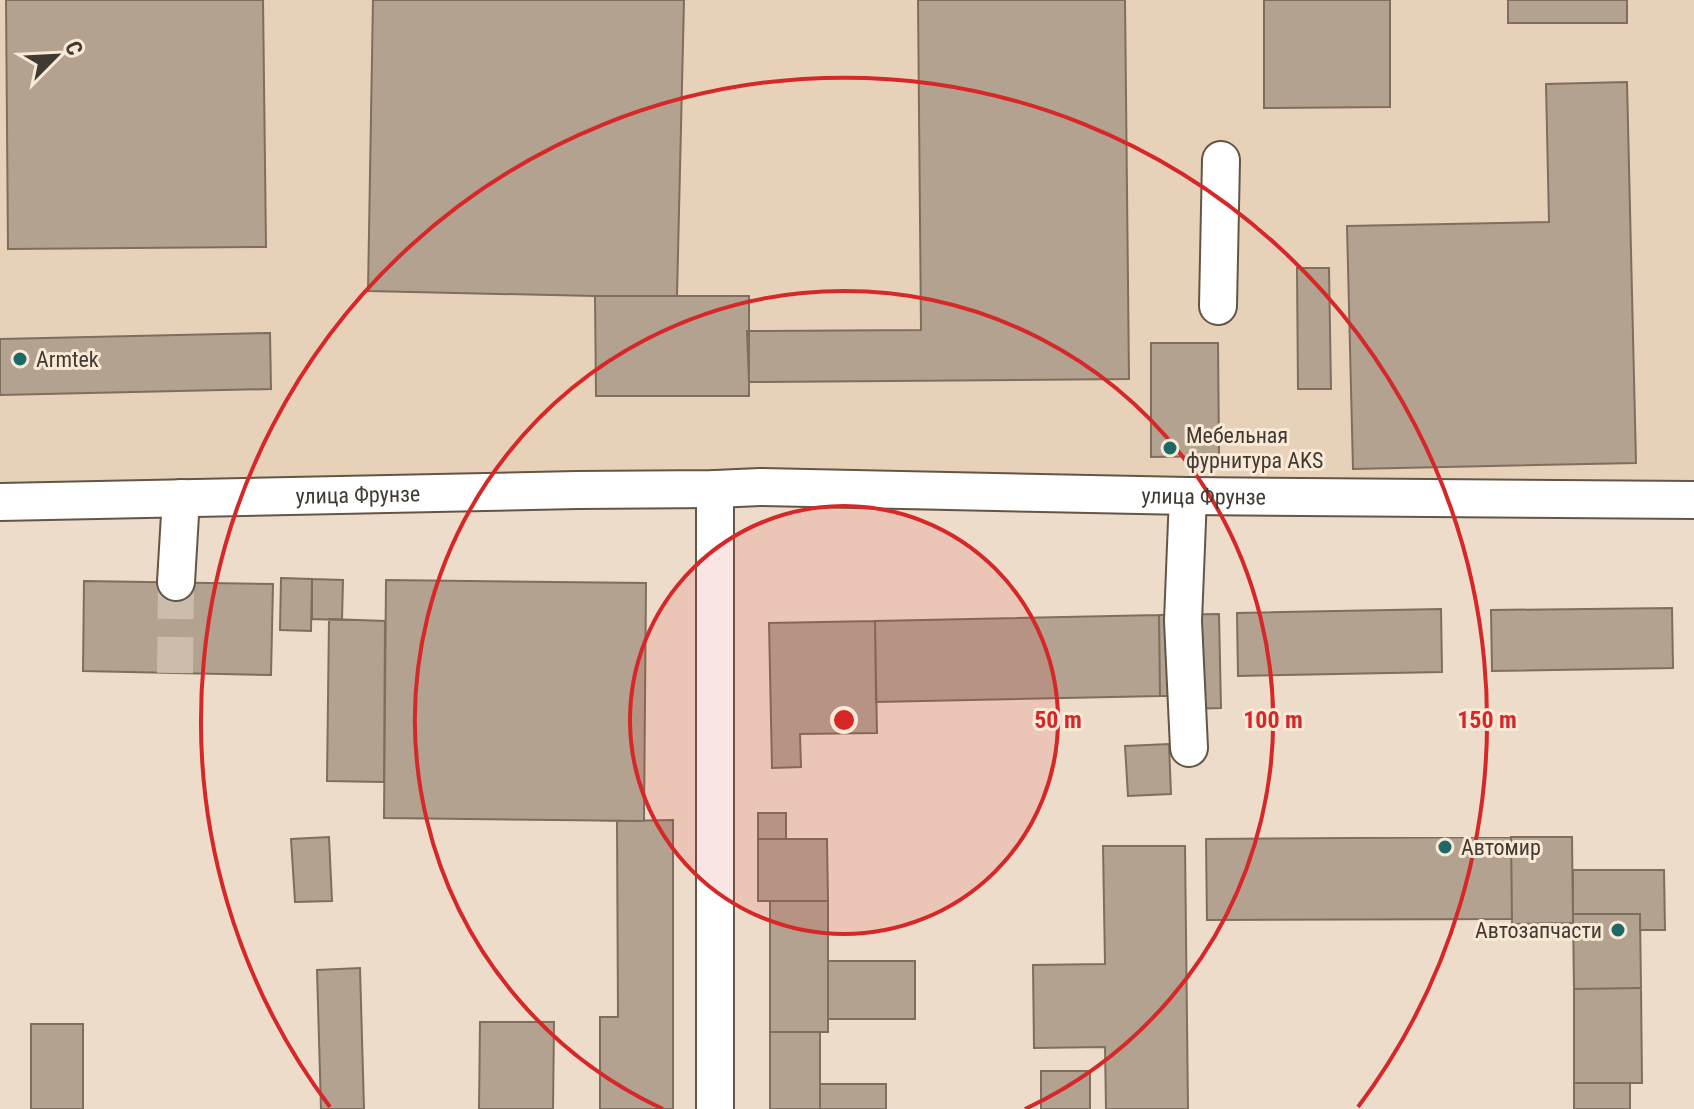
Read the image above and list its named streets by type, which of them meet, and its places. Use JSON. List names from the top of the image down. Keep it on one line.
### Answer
{"streets":{"street":["улица Фрунзе"]},"places":["Armtek","Мебельная фурнитура AKS","Автомир","Автозапчасти"],"north":"top right","rings":["50 m","100 m","150 m"]}
